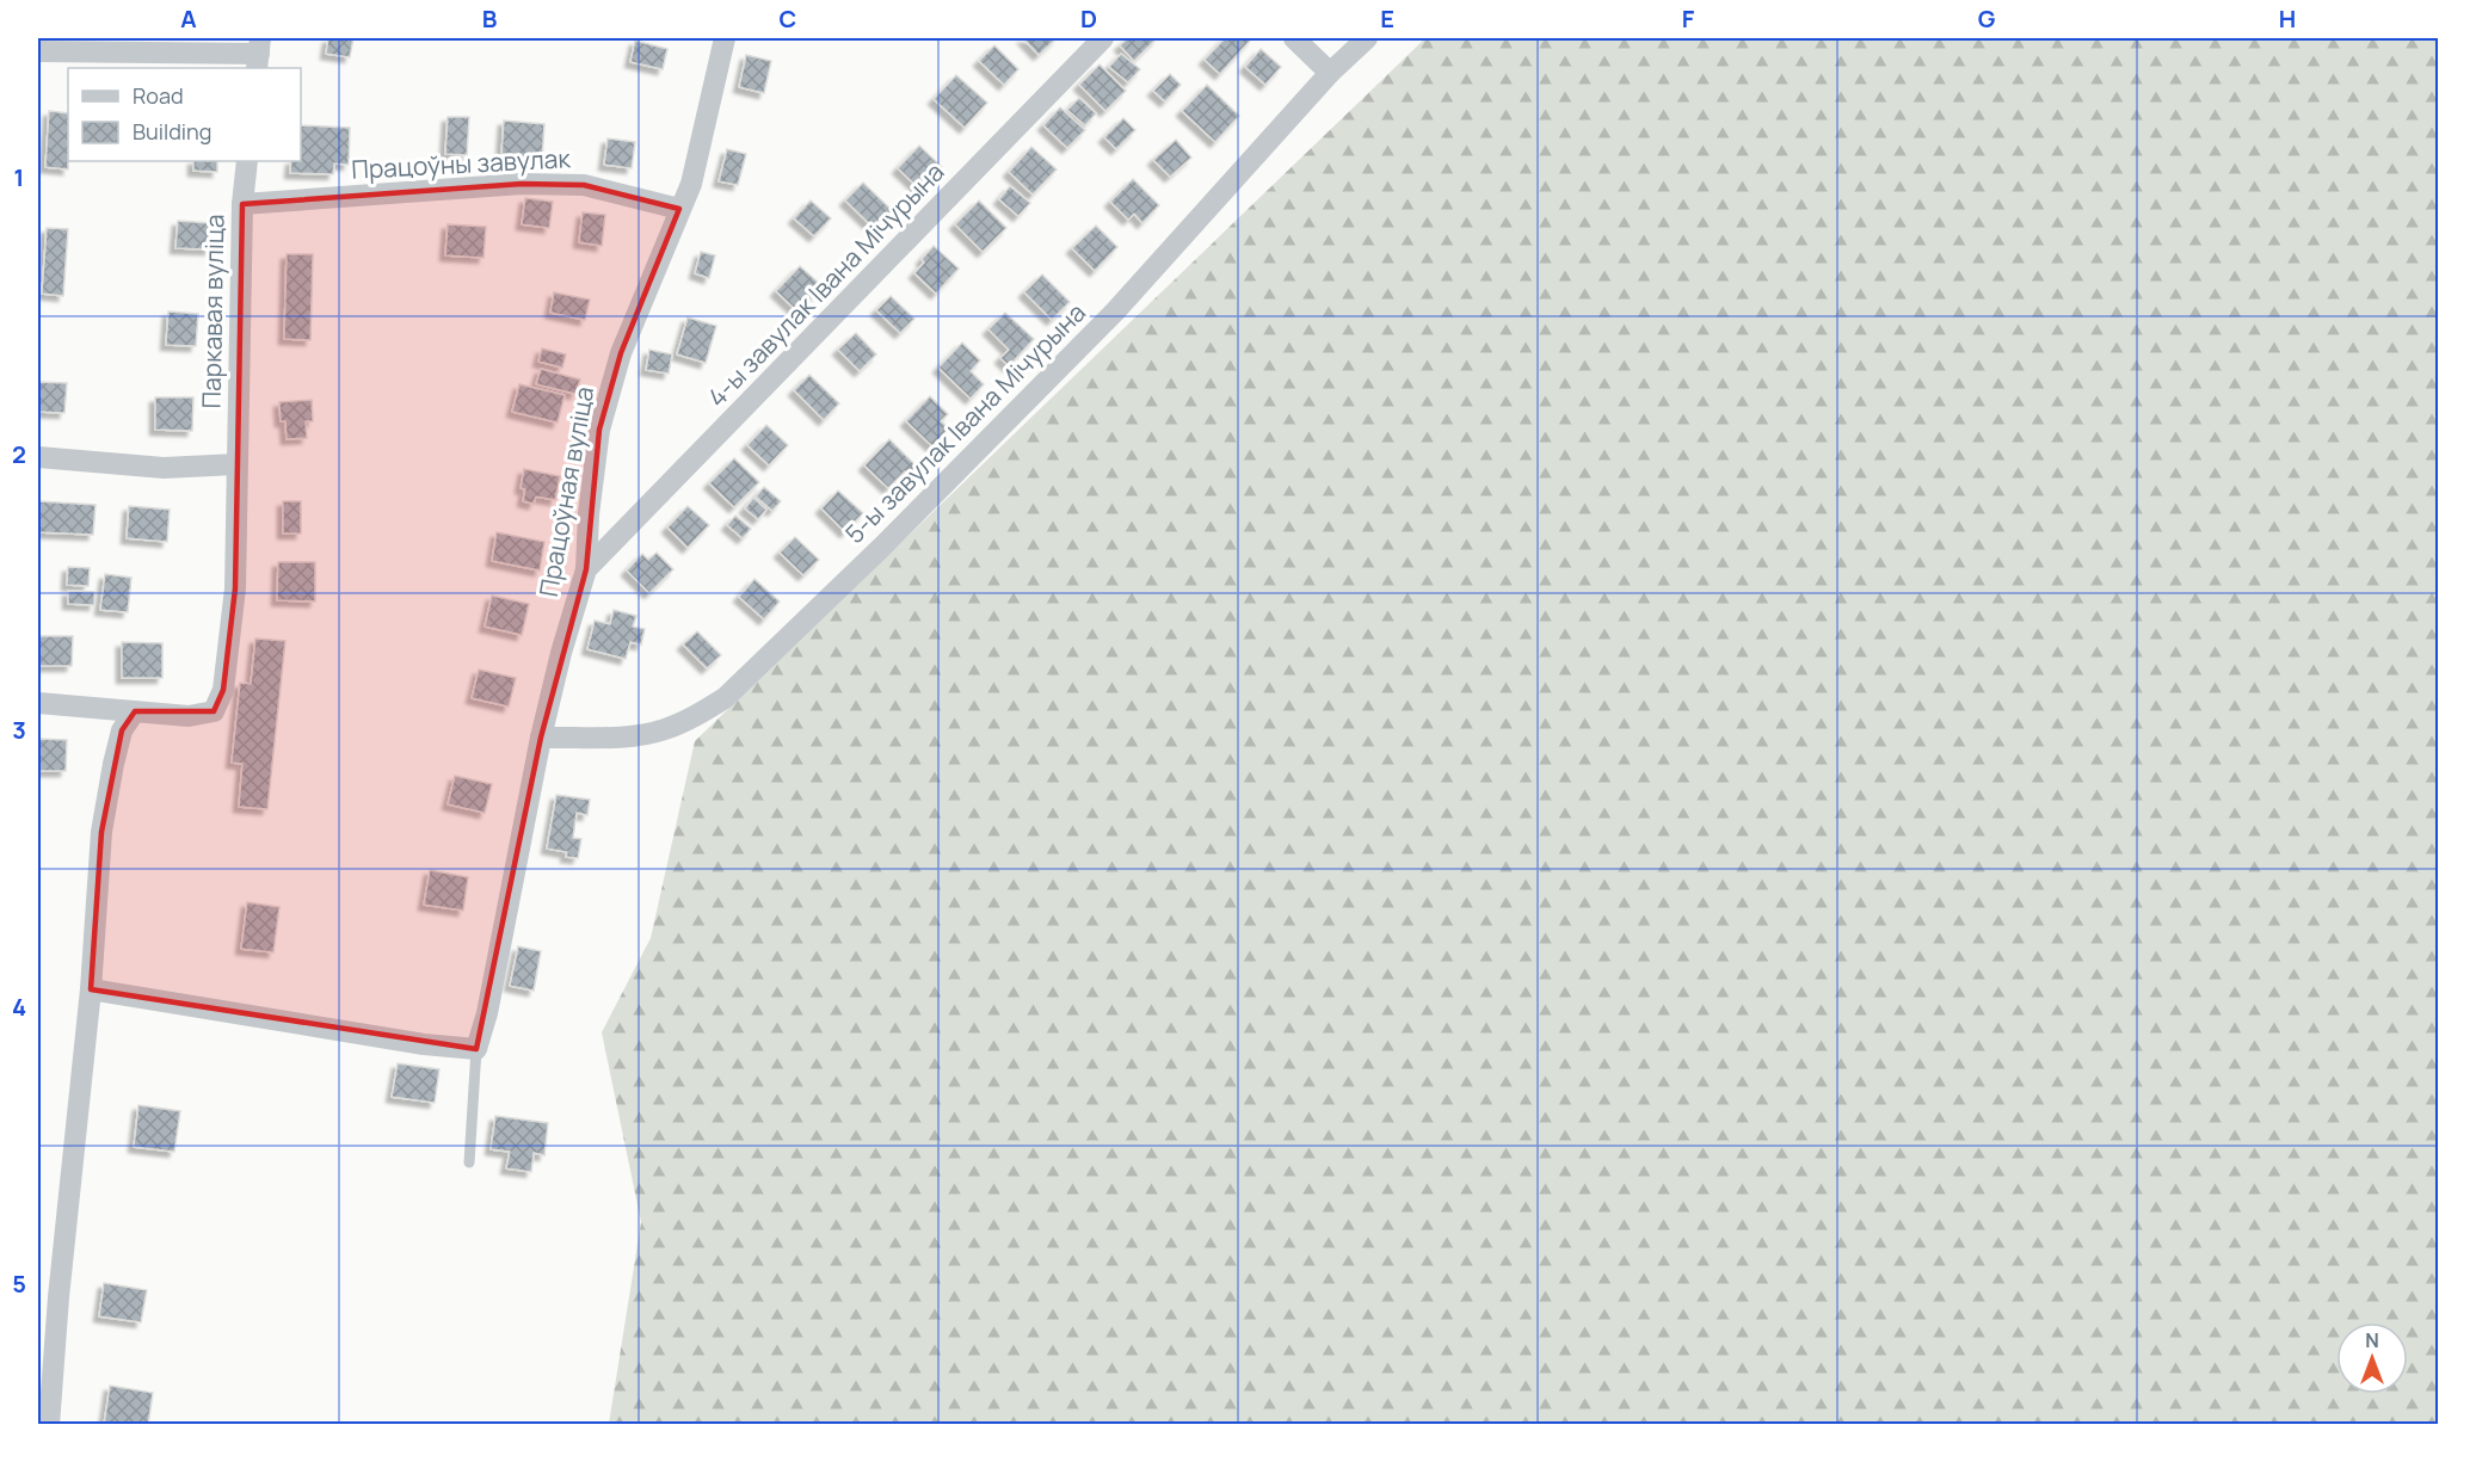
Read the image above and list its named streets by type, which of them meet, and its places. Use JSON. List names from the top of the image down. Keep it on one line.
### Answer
{"streets":{"street":["Працоўны завулак","4-ы завулак Івана Мічурына","Паркавая вуліца","5-ы завулак Івана Мічурына","Працоўная вуліца"]},"crossings":[["Працоўны завулак","Паркавая вуліца"],["Працоўны завулак","Працоўная вуліца"],["4-ы завулак Івана Мічурына","Працоўная вуліца"],["5-ы завулак Івана Мічурына","Працоўная вуліца"]],"legend":["Road","Building"],"north":"top","grid":{"columns":["A","B","C","D","E","F","G","H"],"rows":["1","2","3","4","5"]}}
